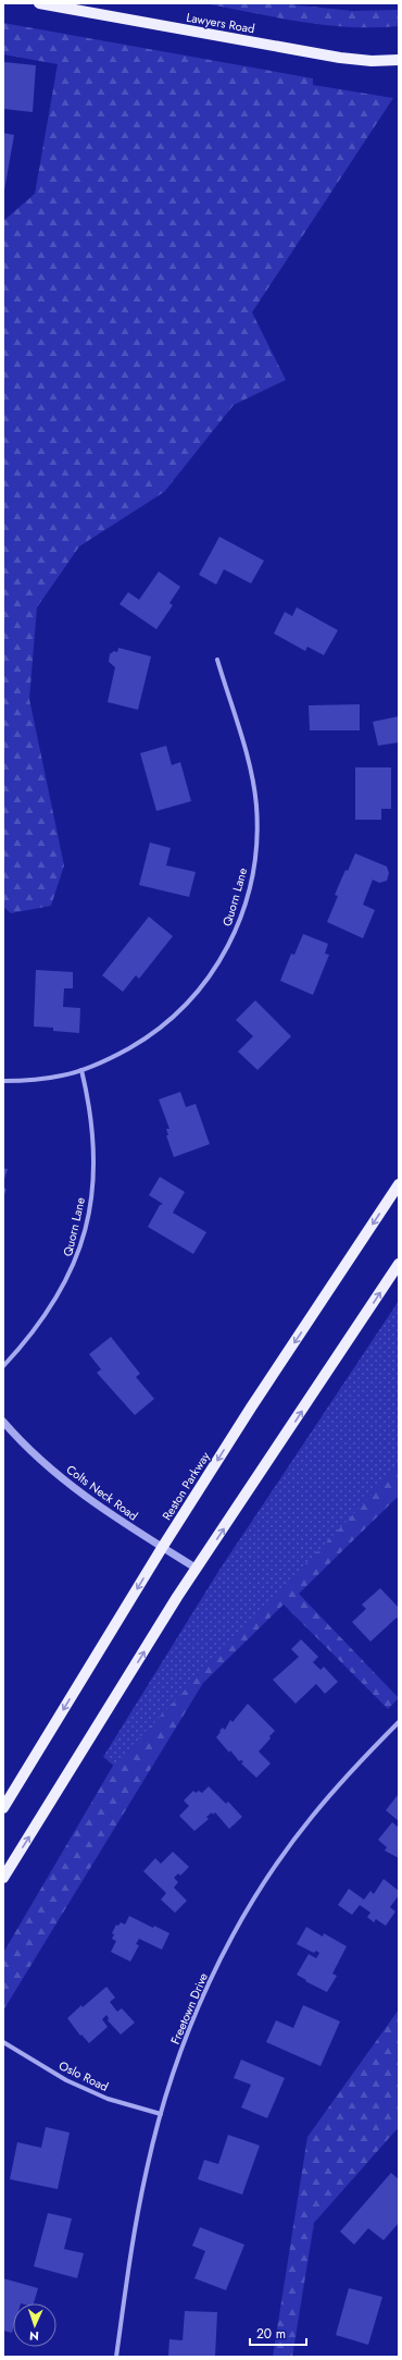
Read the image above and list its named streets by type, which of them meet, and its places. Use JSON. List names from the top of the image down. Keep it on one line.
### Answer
{"streets":{"main road":["Lawyers Road","Reston Parkway"],"street":["Quorn Lane","Colts Neck Road","Freetown Drive","Oslo Road"]},"crossings":[["Reston Parkway","Colts Neck Road"],["Freetown Drive","Oslo Road"]],"scale_bar":"20 m","north":"bottom"}
